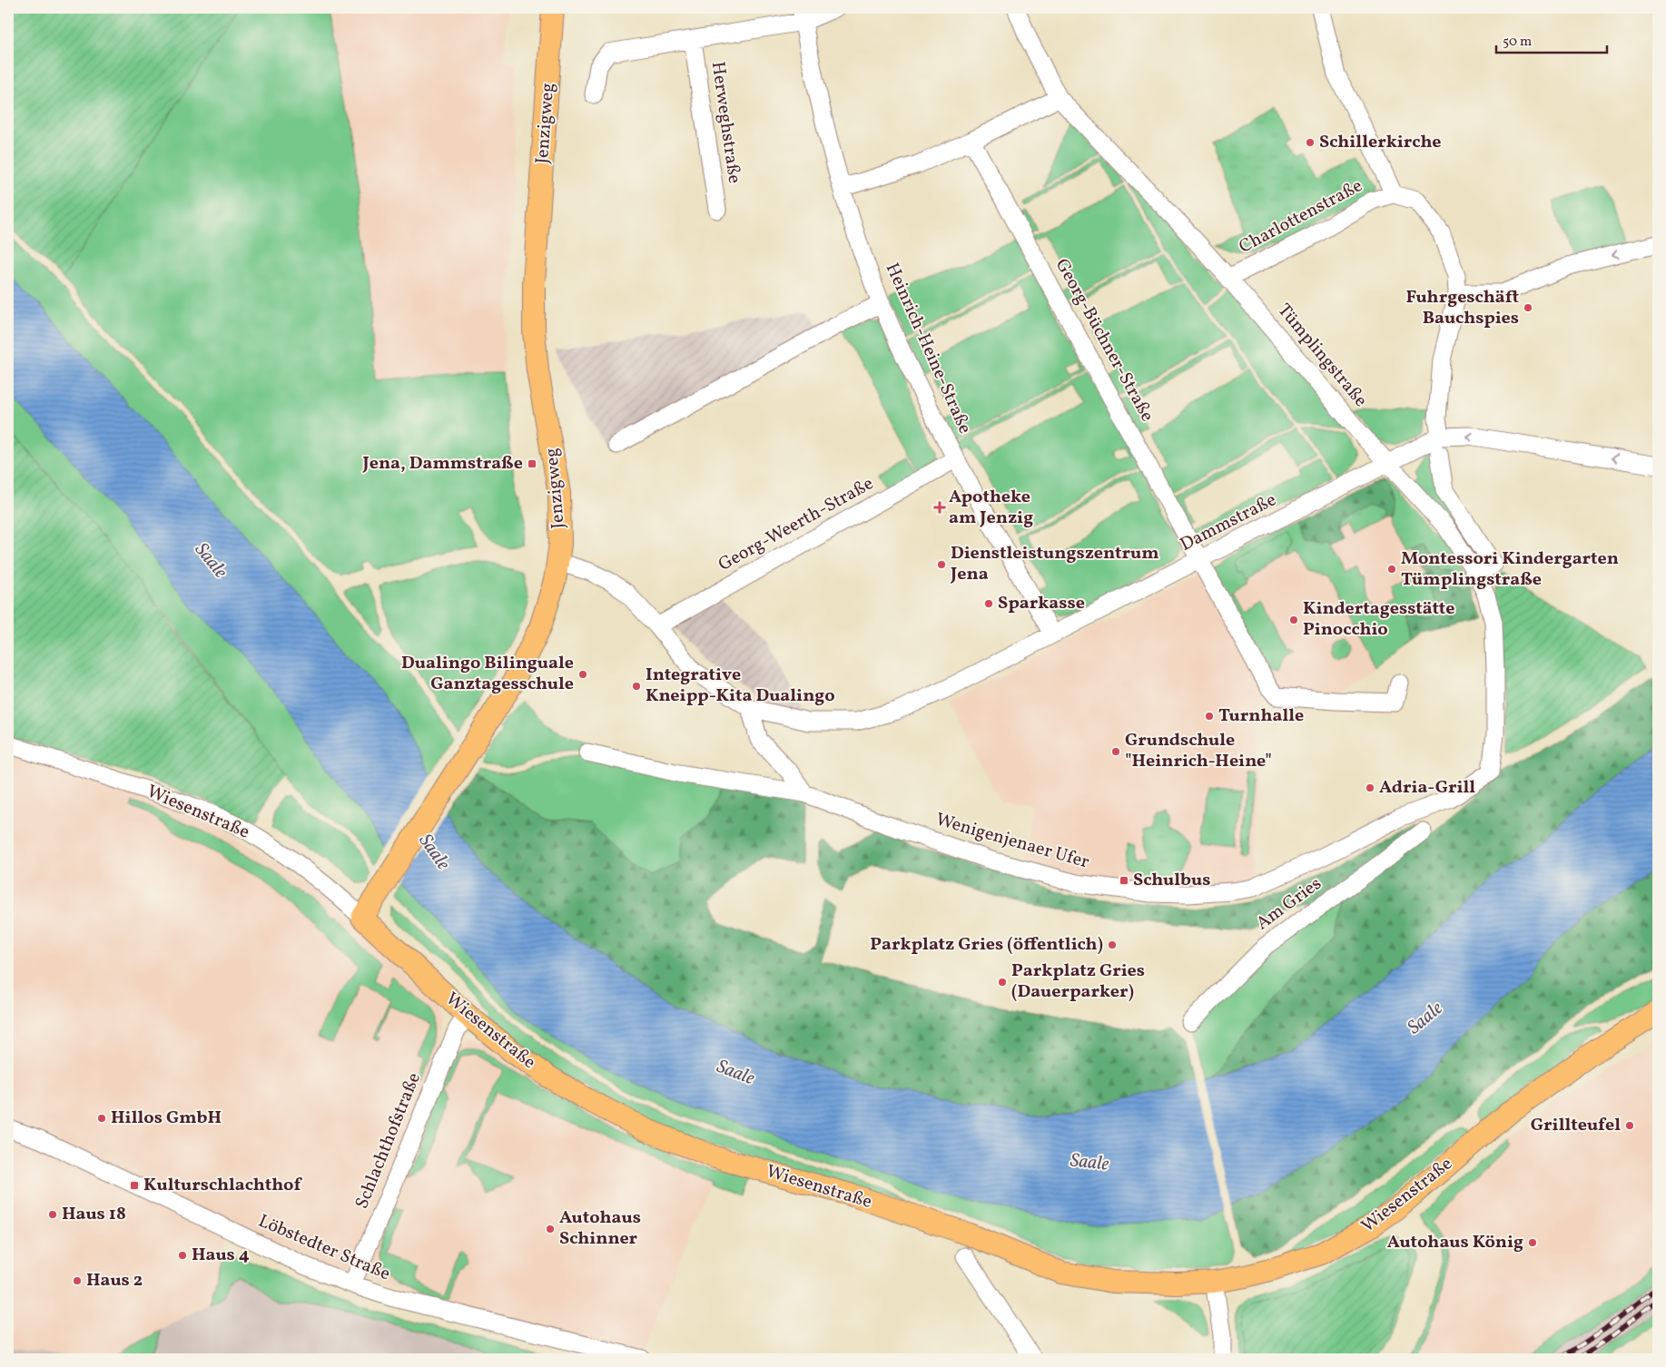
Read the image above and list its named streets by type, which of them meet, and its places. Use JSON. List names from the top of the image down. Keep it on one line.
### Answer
{"streets":{"main road":["Jenzigweg","Wiesenstraße"],"street":["Herweghstraße","Charlottenstraße","Georg-Büchner-Straße","Heinrich-Heine-Straße","Tümplingstraße","Dammstraße","Georg-Weerth-Straße","Wenigenjenaer Ufer","Am Gries","Schlachthofstraße","Löbstedter Straße"]},"crossings":[["Jenzigweg","Dammstraße"],["Jenzigweg","Wiesenstraße"],["Charlottenstraße","Tümplingstraße"],["Charlottenstraße","Dammstraße"],["Georg-Büchner-Straße","Dammstraße"],["Heinrich-Heine-Straße","Dammstraße"],["Heinrich-Heine-Straße","Georg-Weerth-Straße"],["Tümplingstraße","Dammstraße"],["Tümplingstraße","Wenigenjenaer Ufer"],["Dammstraße","Georg-Weerth-Straße"],["Wiesenstraße","Schlachthofstraße"],["Schlachthofstraße","Löbstedter Straße"]],"water":["Saale"],"places":{"other":["Schillerkirche","Fuhrgeschäft Bauchspies","Dienstleistungszentrum Jena","Montessori Kindergarten Tümplingstraße","Sparkasse","Kindertagesstätte Pinocchio","Dualingo Bilinguale Ganztagesschule","Integrative Kneipp-Kita Dualingo","Turnhalle","Grundschule \"Heinrich-Heine\"","Adria-Grill","Parkplatz Gries (öffentlich)","Parkplatz Gries (Dauerparker)","Hillos GmbH","Grillteufel","Haus 18","Autohaus Schinner","Autohaus König","Haus 4","Haus 2"],"transit":["Jena, Dammstraße","Schulbus","Kulturschlachthof"],"health":["Apotheke am Jenzig"]},"scale_bar":"50 m"}
